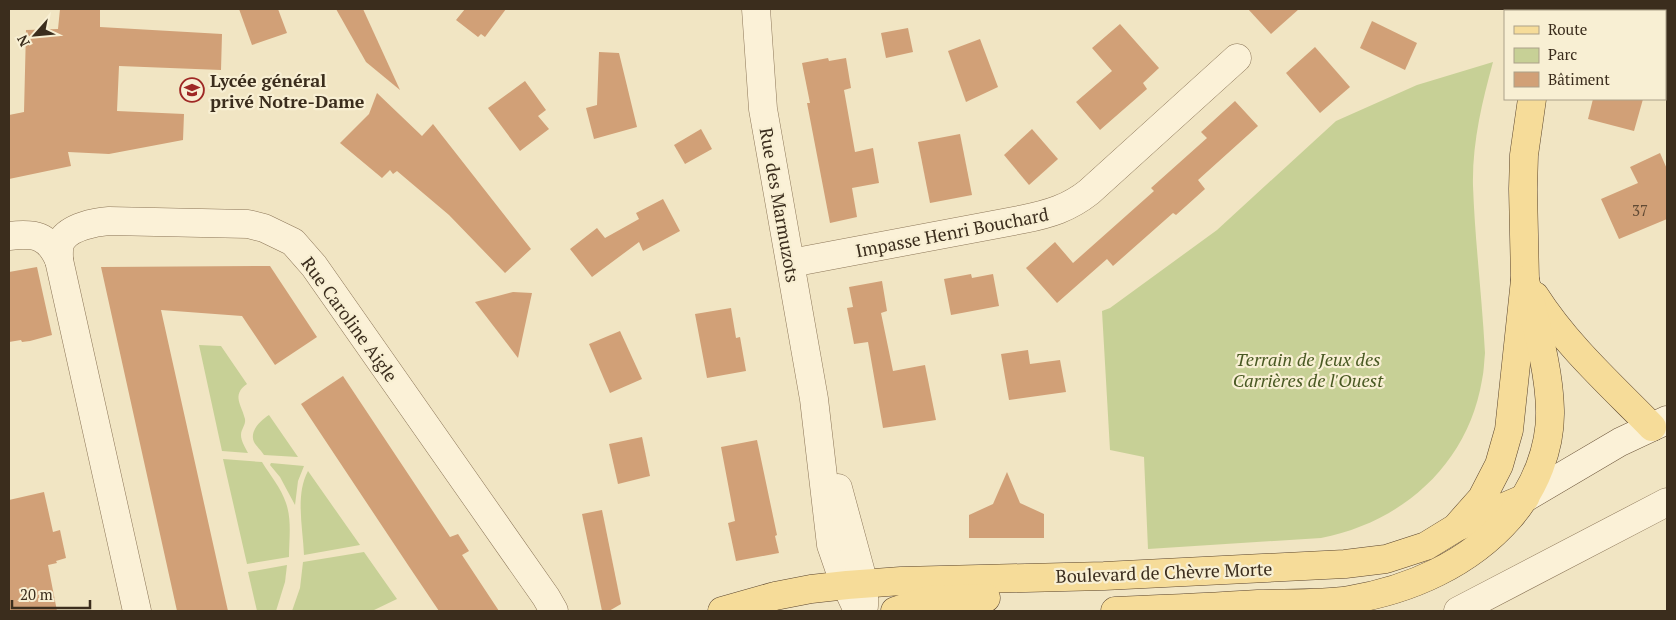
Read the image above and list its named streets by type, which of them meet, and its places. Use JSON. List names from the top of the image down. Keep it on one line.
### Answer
{"streets":{"main road":["Boulevard de Chèvre Morte"],"street":["Rue des Marmuzots","Impasse Henri Bouchard","Rue Caroline Aigle"]},"crossings":[["Rue des Marmuzots","Impasse Henri Bouchard"],["Rue des Marmuzots","Boulevard de Chèvre Morte"]],"parks":["Terrain de Jeux des Carrières de l'Ouest"],"places":{"school or university":["Lycée général privé Notre-Dame"]},"house_numbers":["37"],"legend":["Route","Parc","Bâtiment"],"scale_bar":"20 m","north":"bottom left"}
